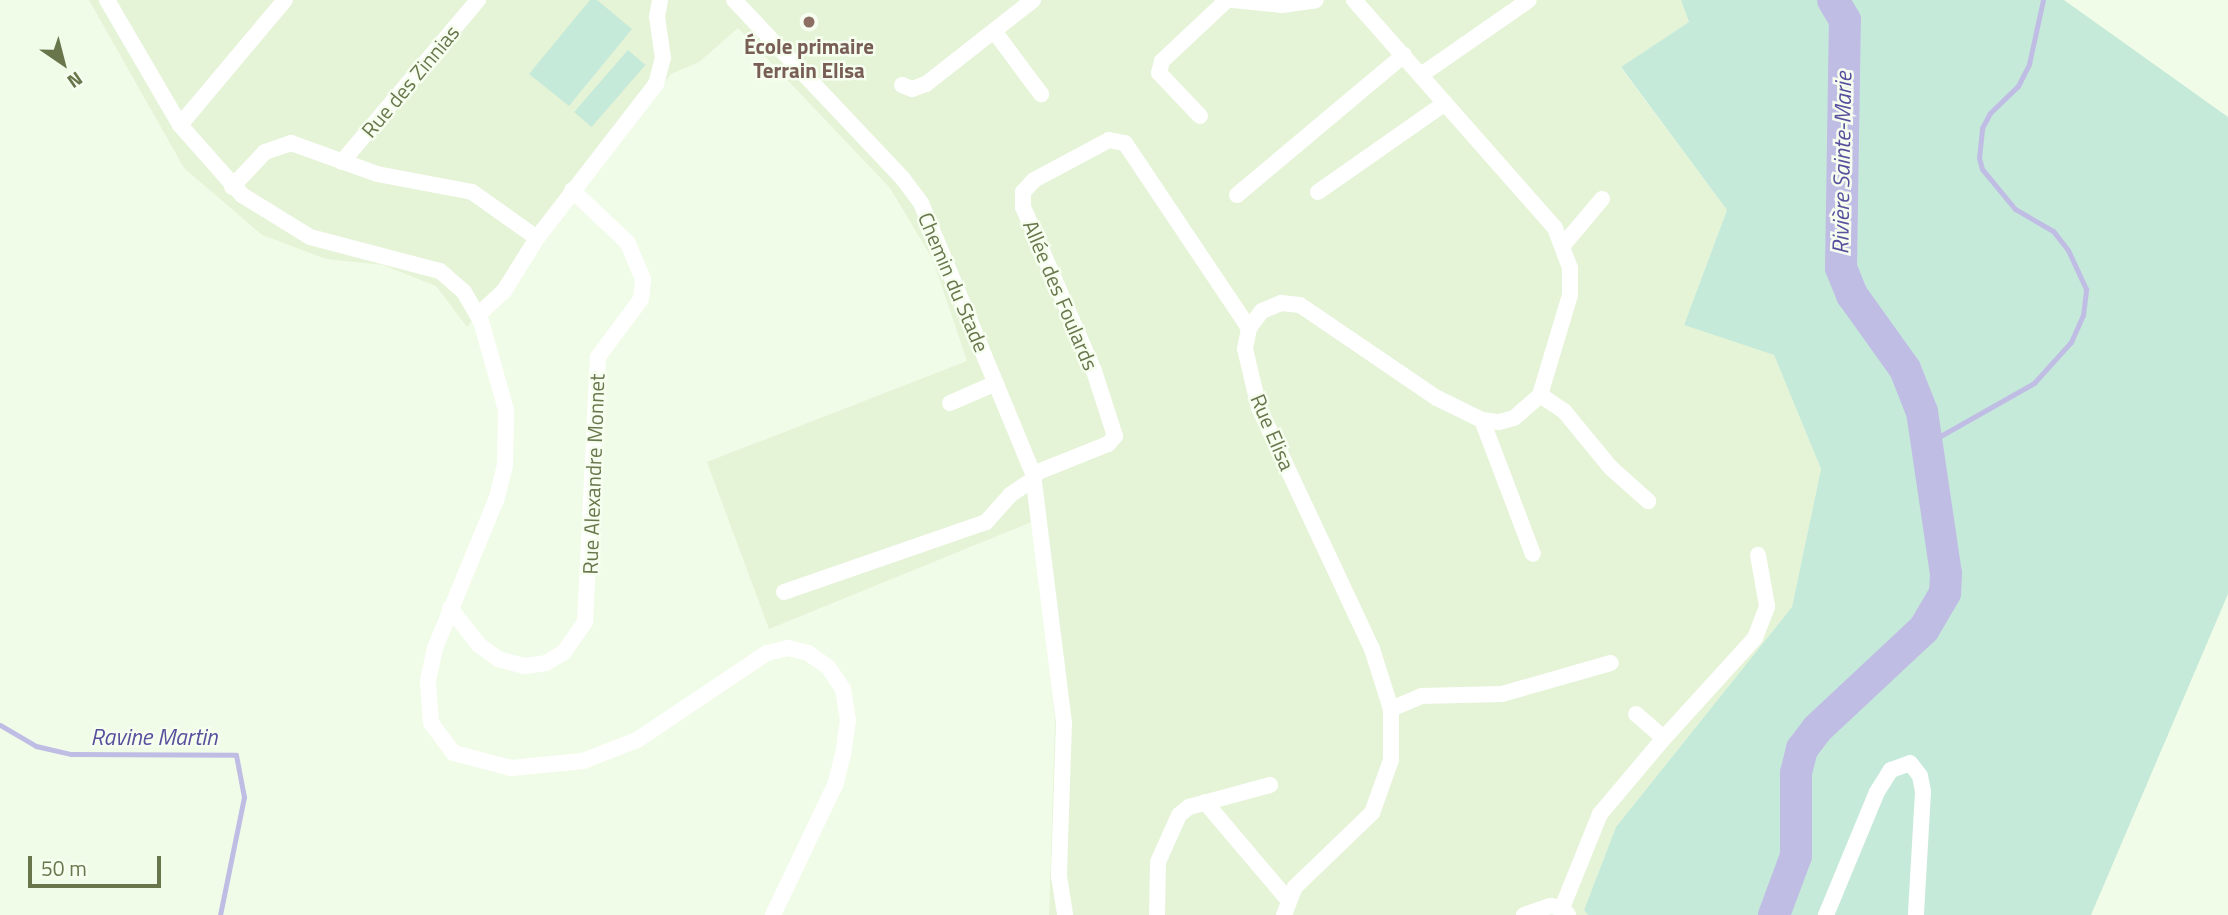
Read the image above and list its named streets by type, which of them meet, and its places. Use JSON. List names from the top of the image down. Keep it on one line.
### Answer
{"streets":{"street":["Rue des Zinnias","Chemin du Stade","Allée des Foulards","Rue Elisa","Rue Alexandre Monnet"]},"crossings":[["Chemin du Stade","Allée des Foulards"],["Allée des Foulards","Rue Elisa"]],"water":["Rivière Sainte-Marie","Ravine Martin"],"places":["École primaire Terrain Elisa"],"scale_bar":"50 m","north":"bottom right"}
